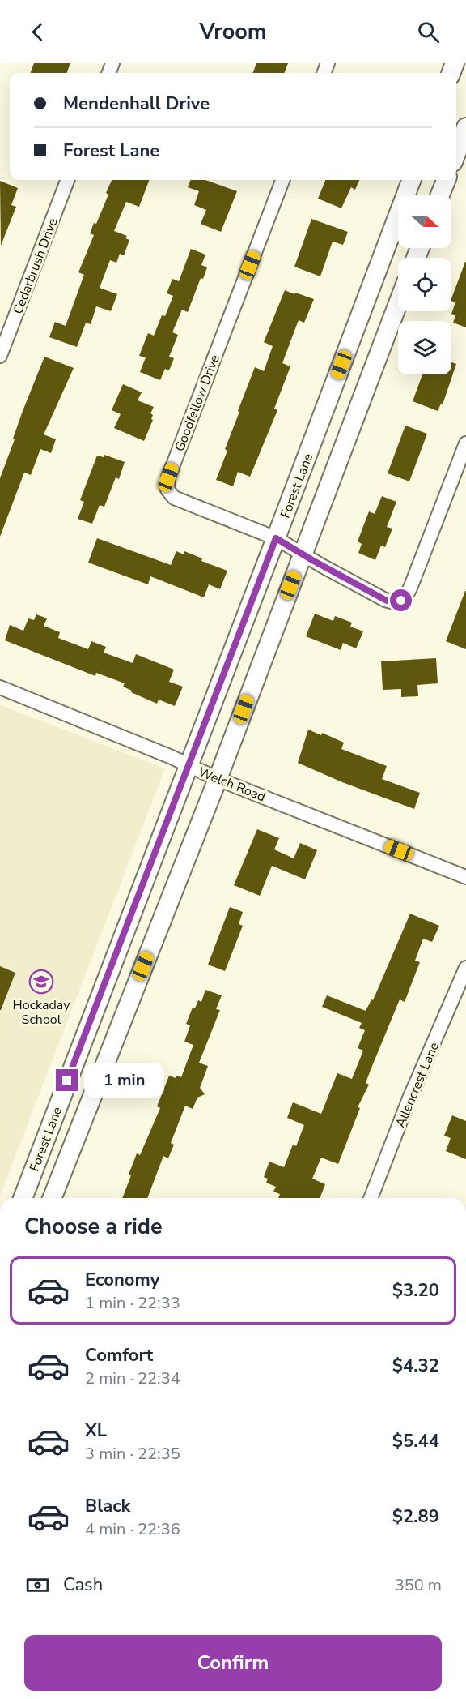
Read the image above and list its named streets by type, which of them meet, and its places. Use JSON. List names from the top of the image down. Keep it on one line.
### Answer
{"streets":{"main road":["Forest Lane"],"street":["Cedarbrush Drive","Goodfellow Drive","Welch Road","Allencrest Lane"]},"crossings":[["Goodfellow Drive","Forest Lane"],["Forest Lane","Welch Road"]],"places":{"school or university":["Hockaday School"]},"north":"right","page":{"header":"Vroom","banner":["Mendenhall Drive","Forest Lane"],"bubble":"1 min","heading":"Choose a ride","list":[{"name":"Economy","note":"1 min · 22:33","value":"$3.20"},{"name":"Comfort","note":"2 min · 22:34","value":"$4.32"},{"name":"XL","note":"3 min · 22:35","value":"$5.44"},{"name":"Black","note":"4 min · 22:36","value":"$2.89"}],"pay":["Cash","350 m"],"buttons":"Confirm"}}
